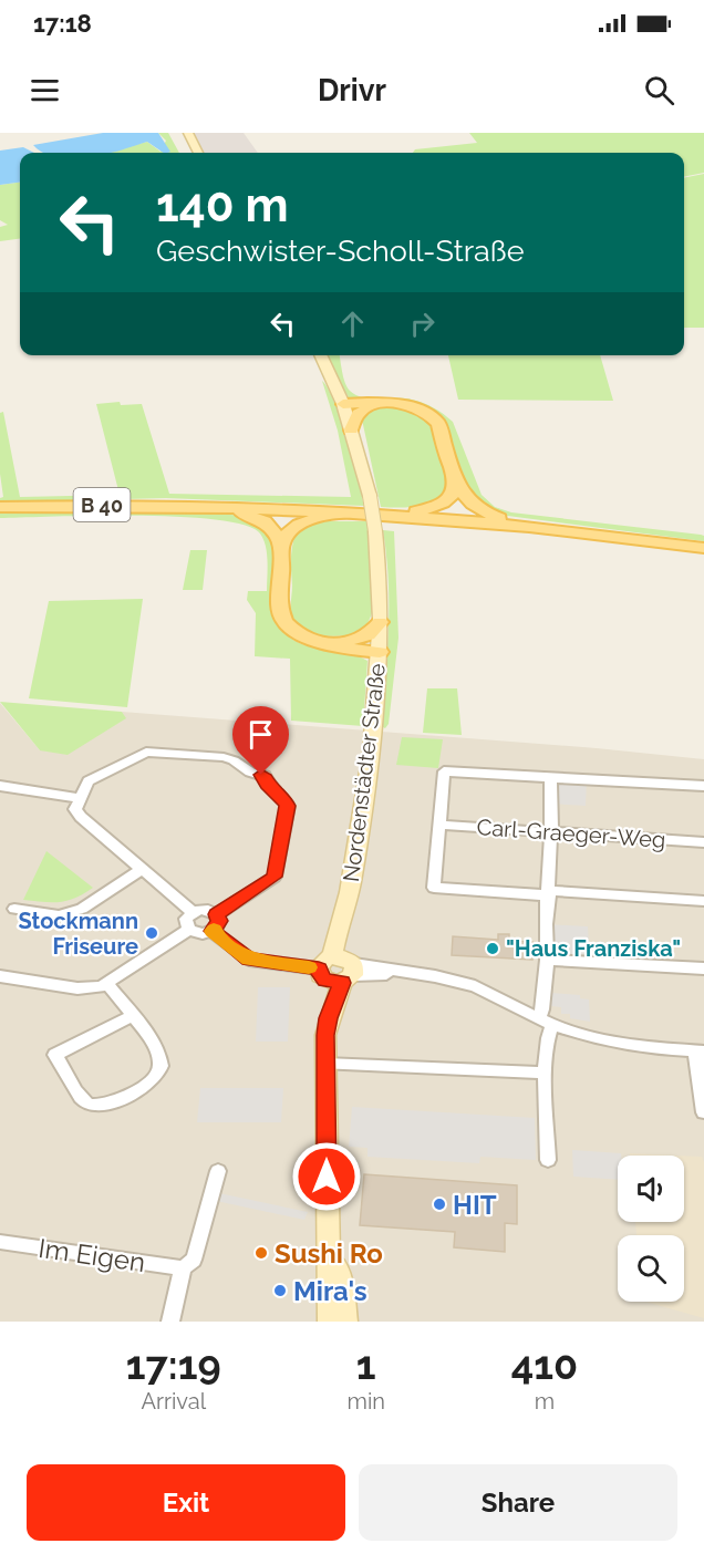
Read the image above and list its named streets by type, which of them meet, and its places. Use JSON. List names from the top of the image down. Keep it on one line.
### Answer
{"streets":{"main road":["B 40","Nordenstädter Straße"],"street":["Carl-Graeger-Weg","Im Eigen"]},"places":["Stockmann Friseure","\"Haus Franziska\"","HIT","Sushi Ro","Mira's"],"page":{"status":"17:18","header":"Drivr","turn":["140 m","Geschwister-Scholl-Straße"],"eta":["17:19","Arrival","1","min","410","m"],"buttons":["Exit","Share"]}}
